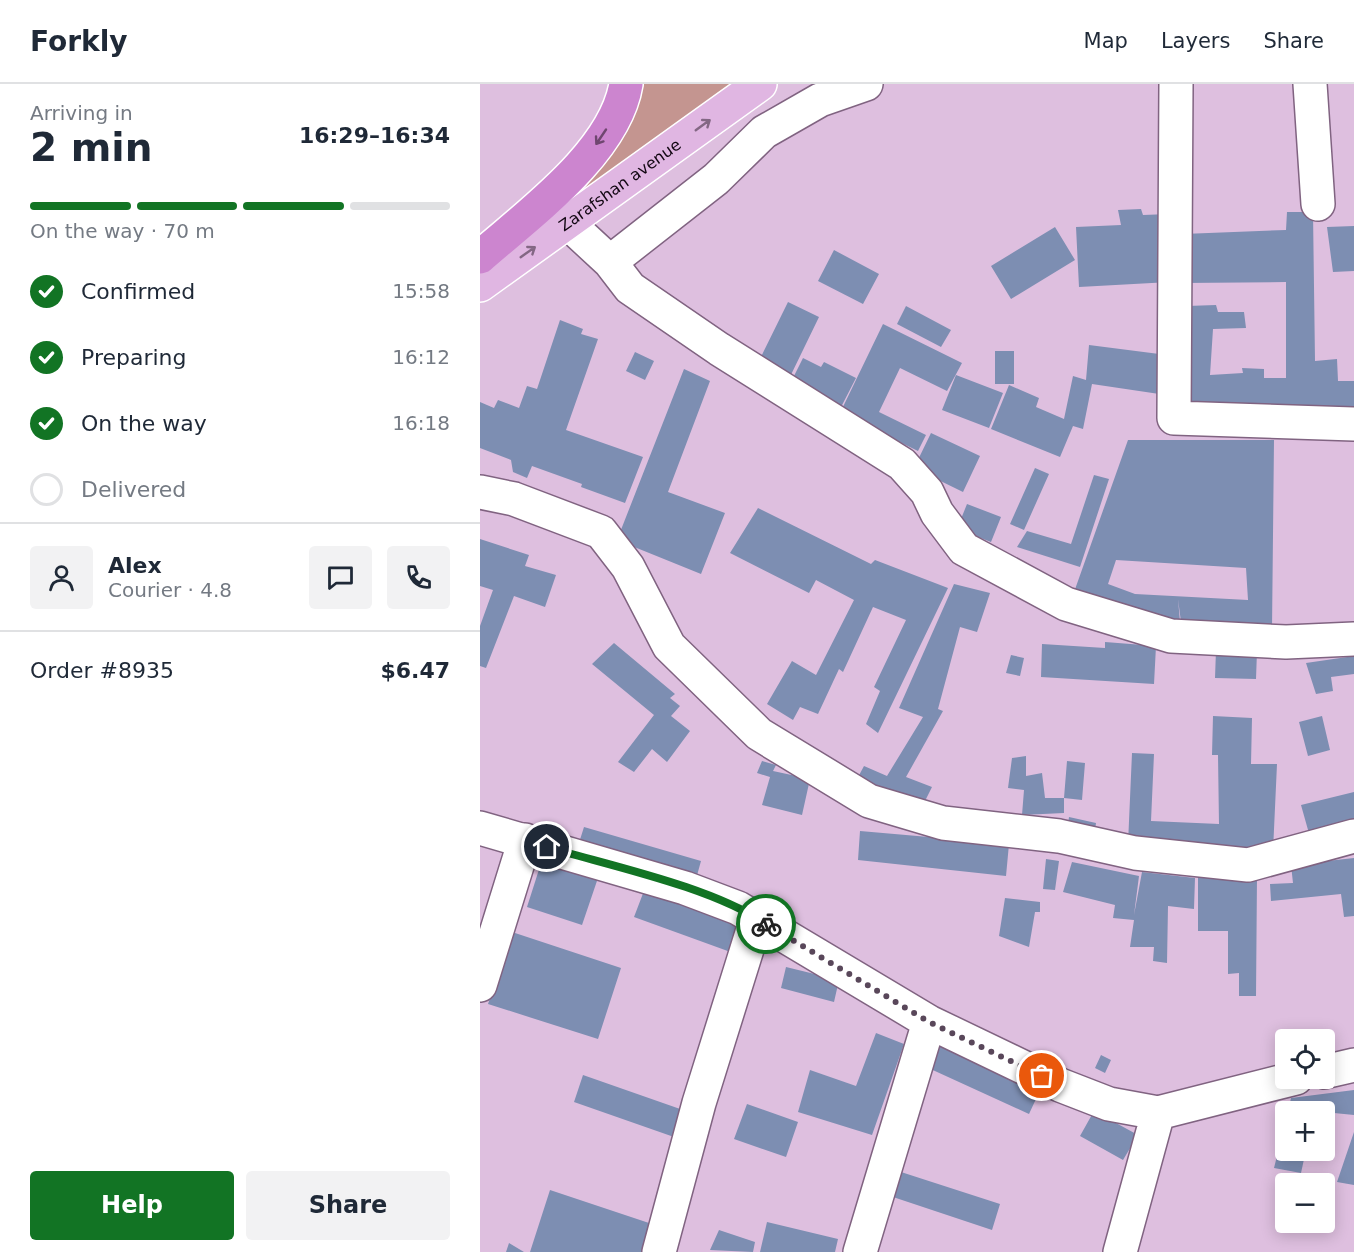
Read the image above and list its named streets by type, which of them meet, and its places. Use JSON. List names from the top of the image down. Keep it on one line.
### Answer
{"streets":{"main road":["Zarafshan avenue"]},"one_way":["Zarafshan avenue"],"page":{"header":"Forkly","nav":["Map","Layers","Share"],"heading":["2 min","Arriving in","16:29–16:34"],"panel":["Alex","Courier · 4.8","Order #8935","$6.47"],"bar":"On the way · 70 m","list":[["Confirmed","15:58"],["Preparing","16:12"],["On the way","16:18"],"Delivered"],"map_buttons":["+","−"],"buttons":["Help","Share"]}}
